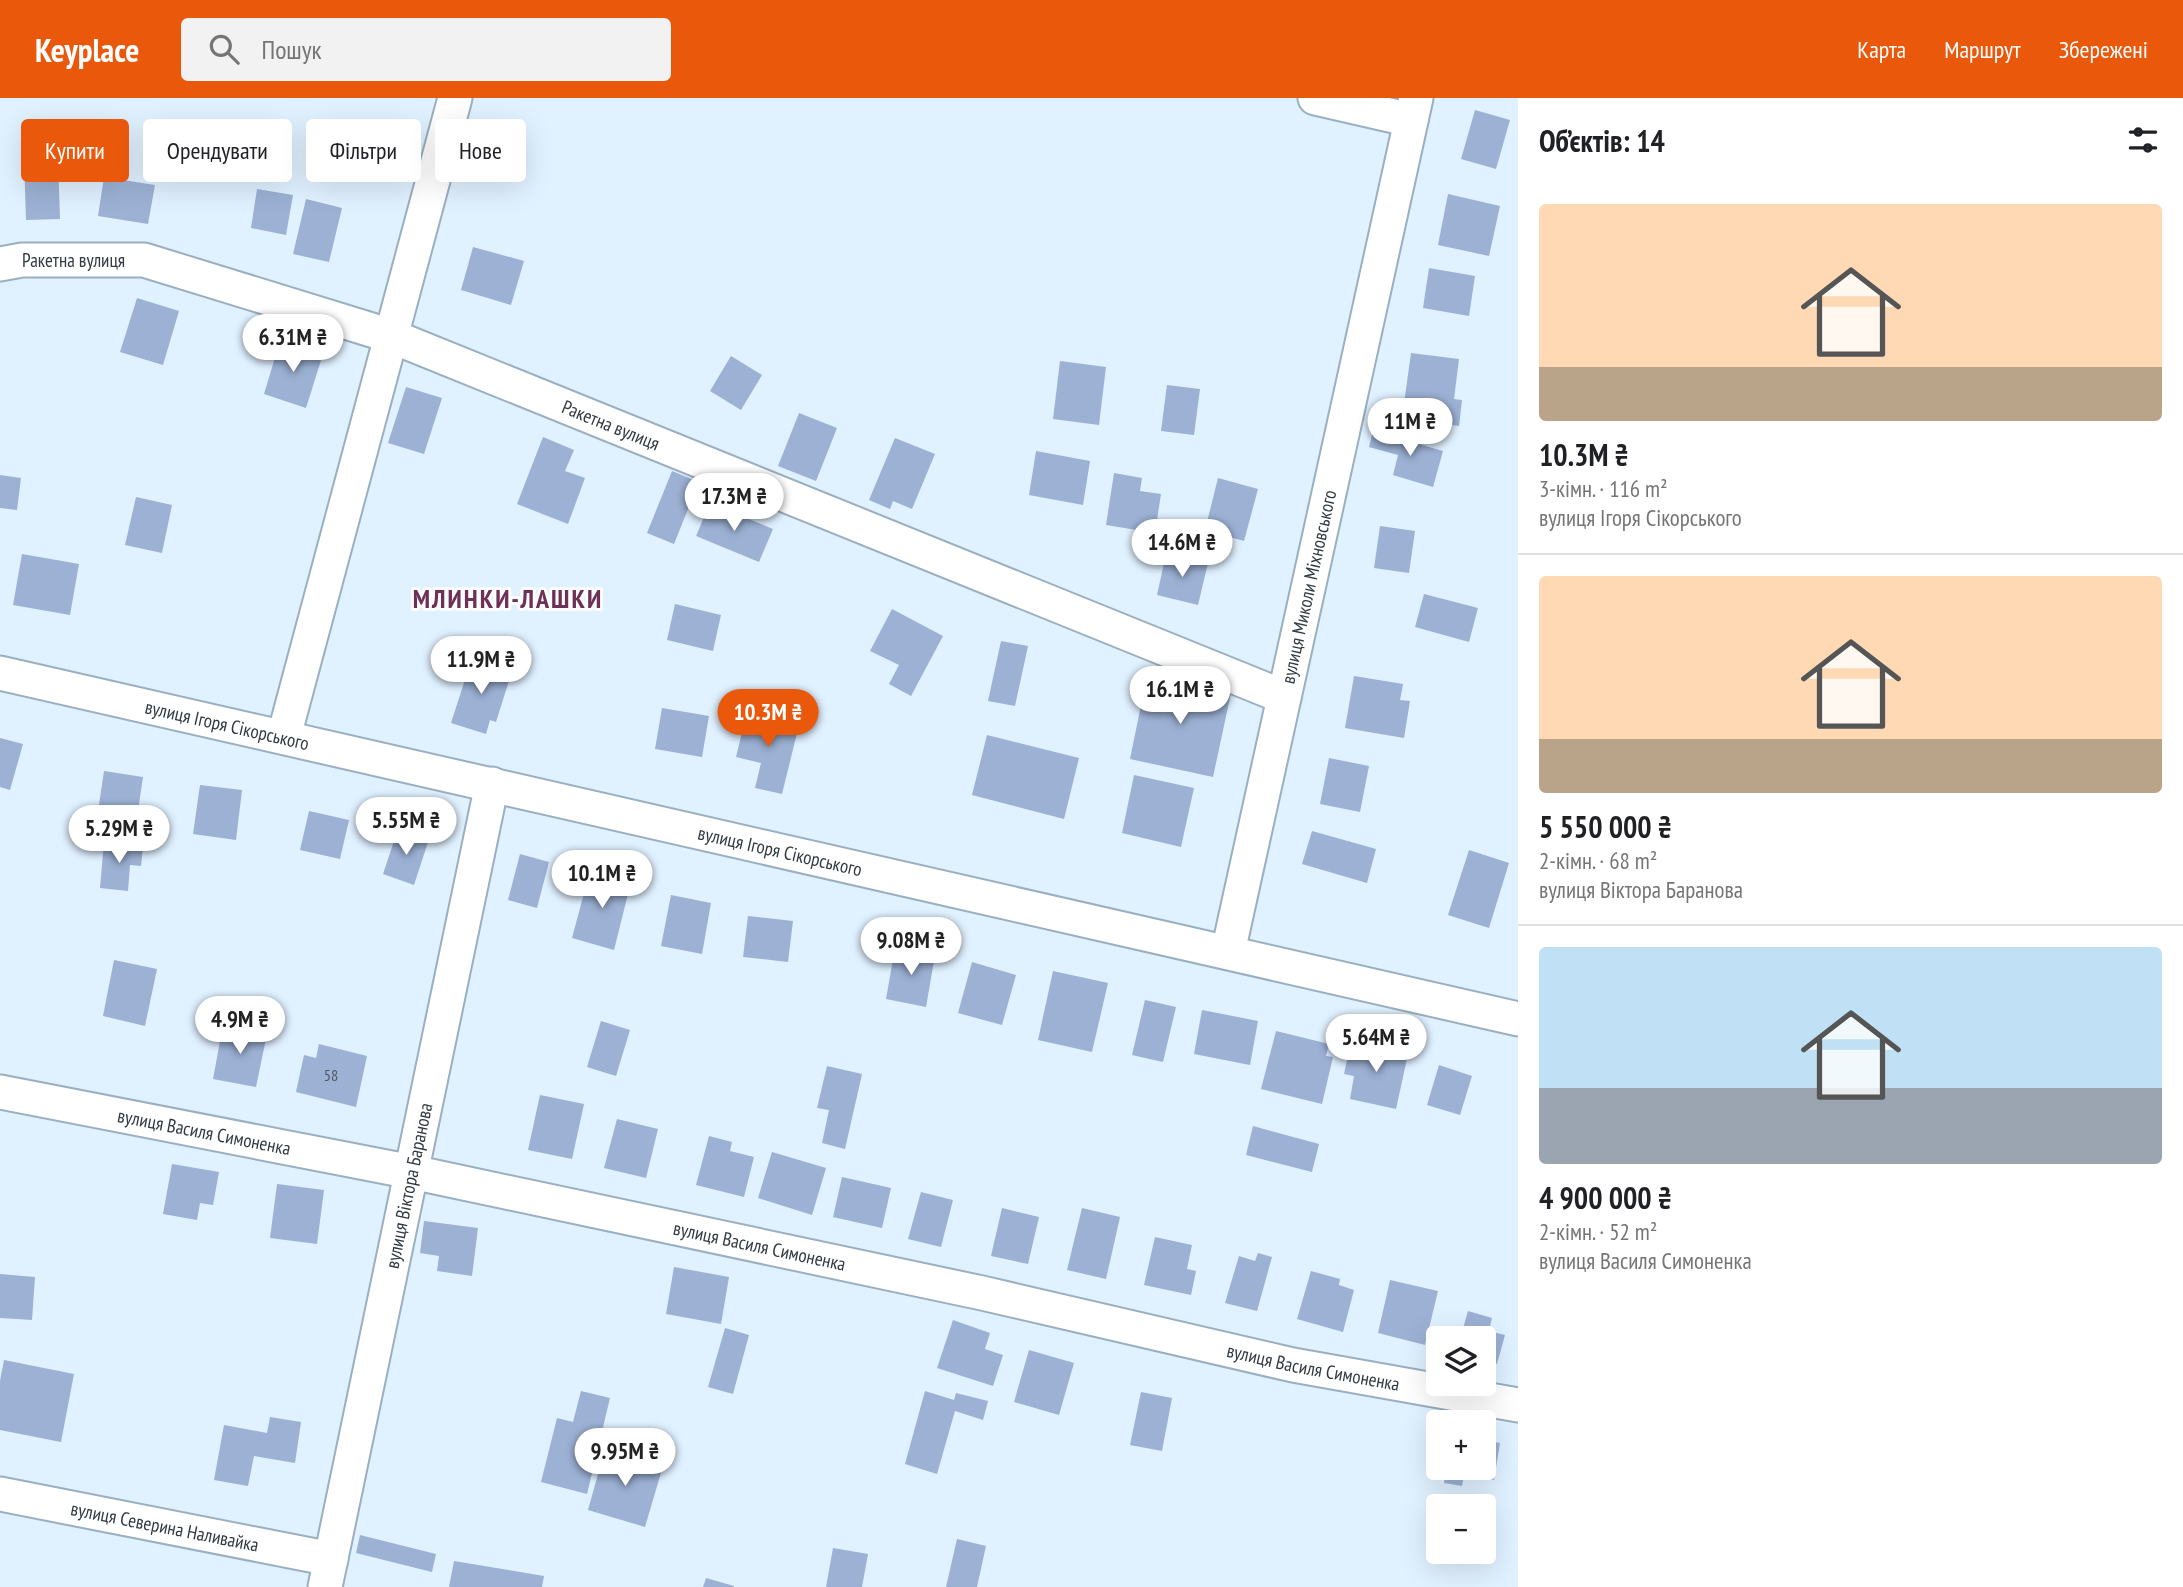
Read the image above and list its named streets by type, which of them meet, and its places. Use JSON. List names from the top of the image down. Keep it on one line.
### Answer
{"streets":{"street":["Ракетна вулиця","вулиця Миколи Міхновського","вулиця Ігоря Сікорського","вулиця Василя Симоненка","вулиця Віктора Баранова","вулиця Северина Наливайка"]},"crossings":[["Ракетна вулиця","вулиця Миколи Міхновського"],["вулиця Миколи Міхновського","вулиця Ігоря Сікорського"],["вулиця Ігоря Сікорського","вулиця Віктора Баранова"],["вулиця Василя Симоненка","вулиця Віктора Баранова"],["вулиця Віктора Баранова","вулиця Северина Наливайка"]],"districts":["МЛИНКИ-ЛАШКИ"],"house_numbers":["58"],"page":{"header":"Keyplace","search":"Пошук","nav":["Карта","Маршрут","Збережені"],"heading":"Об’єктів: 14","chip":["Купити","Орендувати","Фільтри","Нове"],"list":[{"name":"10.3M ₴","note":"3-кімн. · 116 m² · вулиця Ігоря Сікорського"},{"name":"5 550 000 ₴","note":"2-кімн. · 68 m² · вулиця Віктора Баранова"},{"name":"4 900 000 ₴","note":"2-кімн. · 52 m² · вулиця Василя Симоненка"}],"price":["6.31M ₴","11M ₴","17.3M ₴","14.6M ₴","11.9M ₴","16.1M ₴","10.3M ₴","5.55M ₴","5.29M ₴","10.1M ₴","9.08M ₴","4.9M ₴","5.64M ₴","9.95M ₴"],"map_buttons":["+","−"]}}
